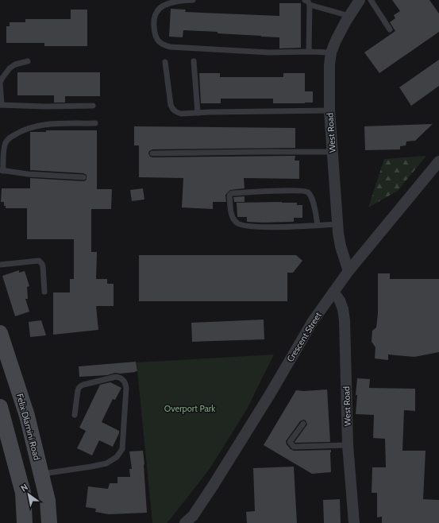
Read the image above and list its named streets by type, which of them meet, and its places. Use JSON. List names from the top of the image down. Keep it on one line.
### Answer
{"streets":{"main road":["Felix Dlamini Road"],"street":["West Road","Crescent Street"]},"crossings":[["West Road","Crescent Street"]],"parks":["Overport Park"],"north":"top left"}
